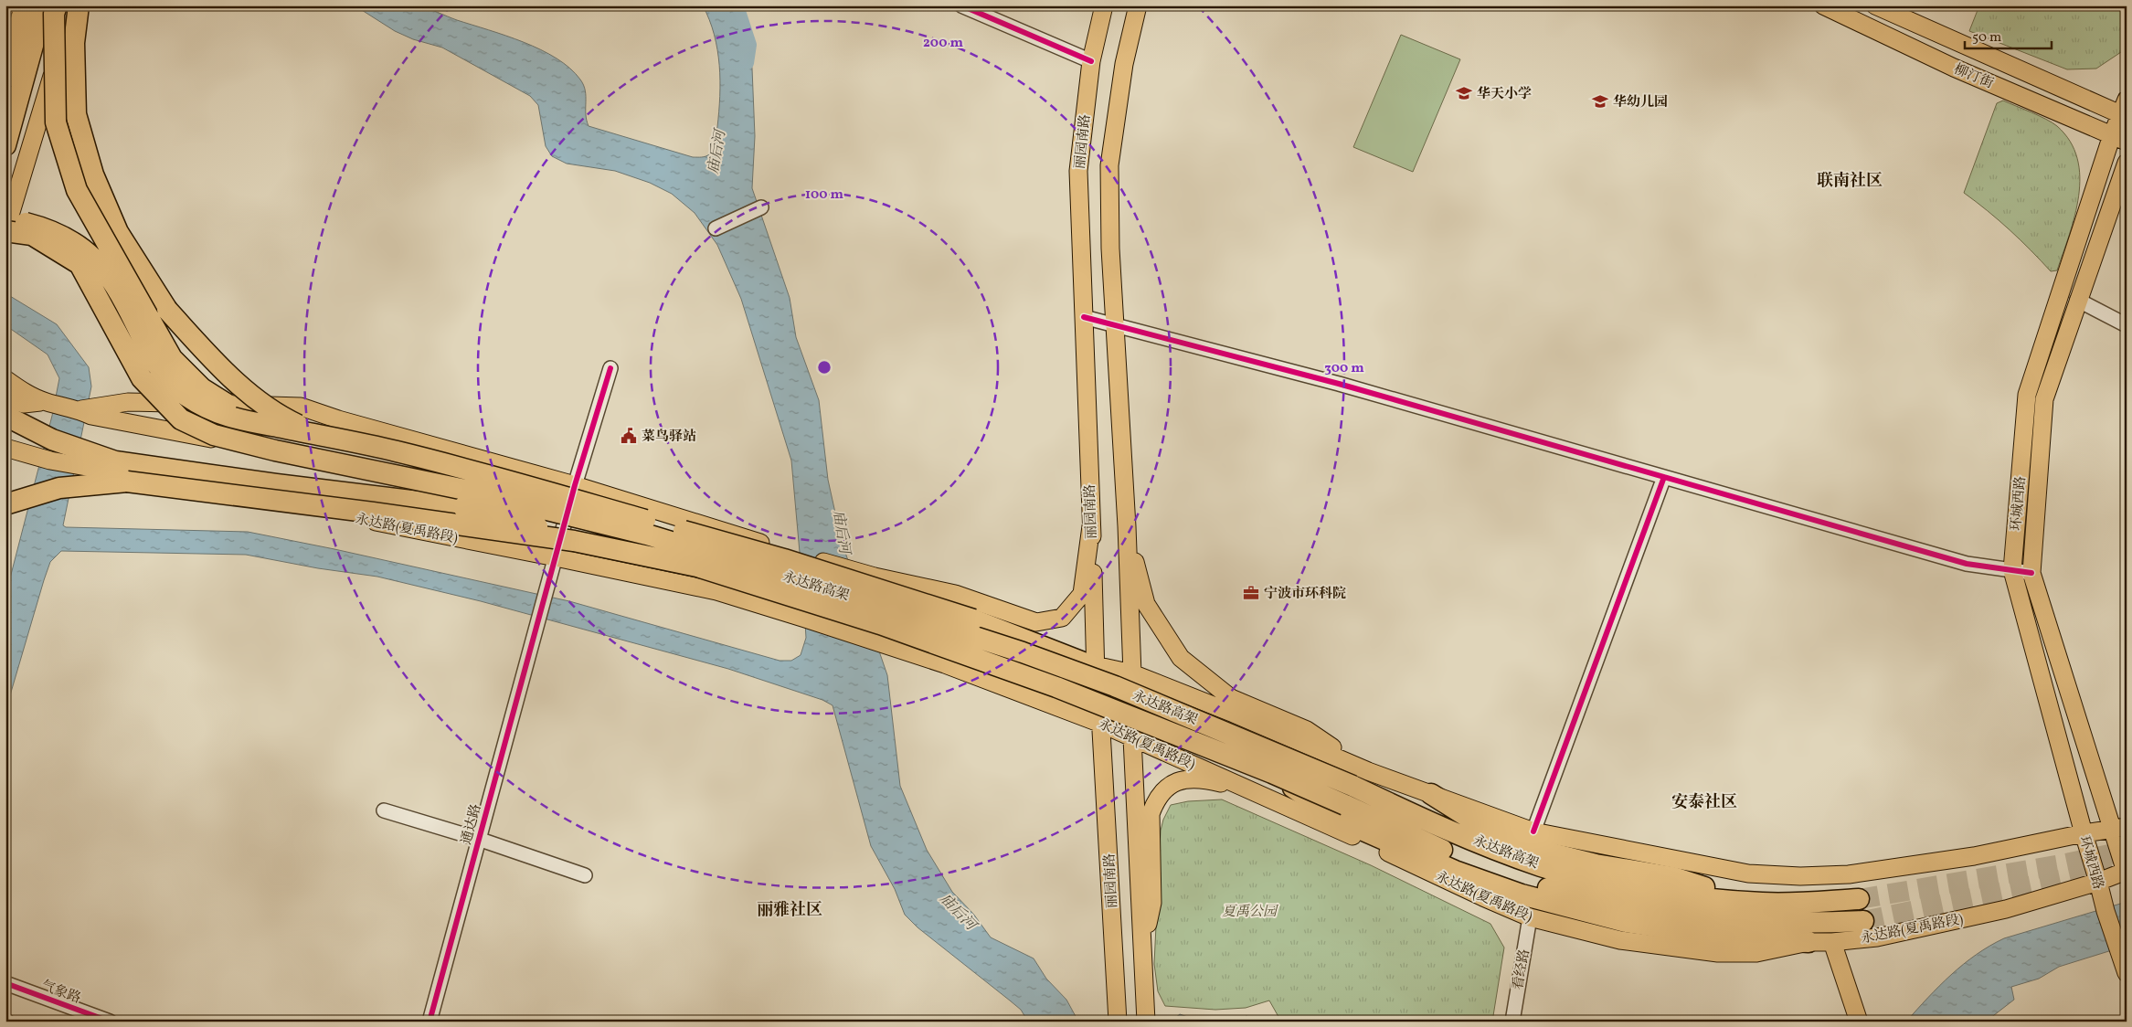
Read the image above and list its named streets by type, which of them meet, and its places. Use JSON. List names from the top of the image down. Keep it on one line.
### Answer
{"streets":{"highway":["永达路高架"],"main road":["柳汀街","丽园南路","环城西路","永达路(夏禹路段)"],"street":["通达路","看经路","气象路"]},"crossings":[["柳汀街","环城西路"],["丽园南路","永达路(夏禹路段)"],["环城西路","永达路(夏禹路段)"],["永达路(夏禹路段)","通达路"],["永达路(夏禹路段)","看经路"]],"districts":["联南社区","安泰社区","丽雅社区"],"water":["庙后河"],"parks":["夏禹公园"],"places":{"school or university":["华天小学","华幼儿园"],"public building":["菜鸟驿站"],"office":["宁波市环科院"]},"scale_bar":"50 m","rings":["200 m","100 m","300 m"]}
